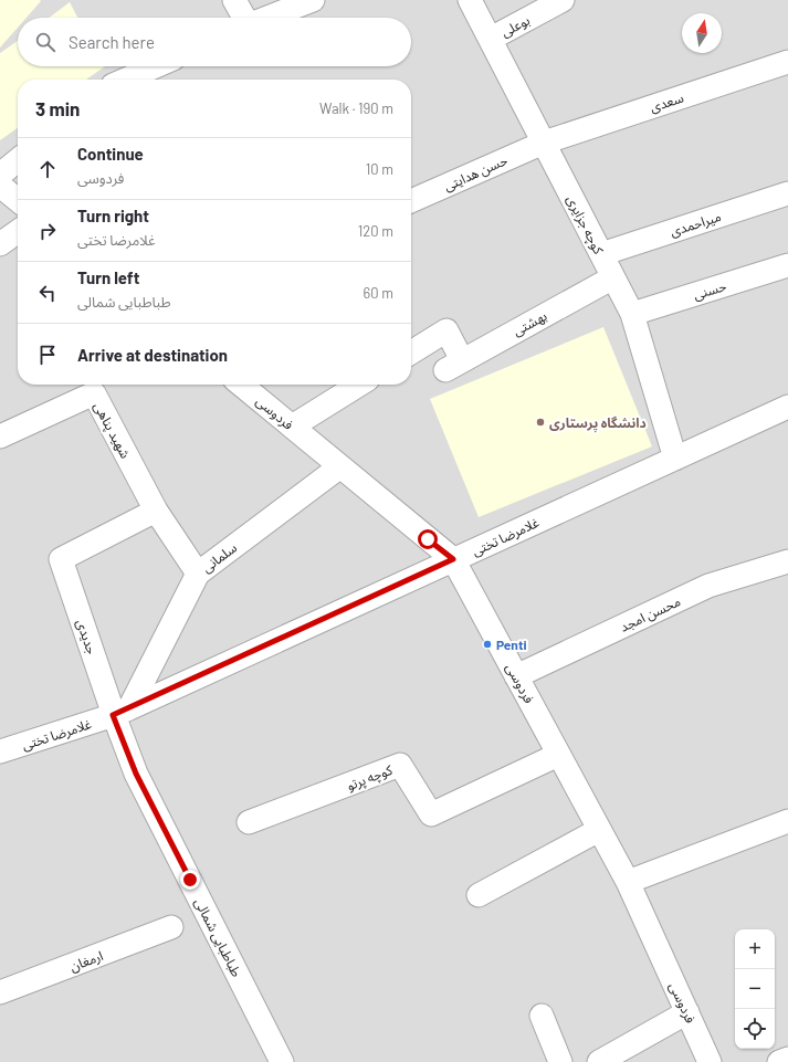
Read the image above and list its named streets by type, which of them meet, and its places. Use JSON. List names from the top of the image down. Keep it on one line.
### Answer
{"streets":{"street":["بوعلی","سعدی","حسن هدایتی","میراحمدی","کوچه جزایری","حسنی","بهشتی","فردوسی","شهید پناهی","غلامرضا تختی","سلمانی","محسن امجد","جدیدی","کوچه پرتو","طباطبایی شمالی","ارمغان"]},"crossings":[["بوعلی","کوچه جزایری"],["سعدی","حسن هدایتی"],["سعدی","کوچه جزایری"],["حسن هدایتی","کوچه جزایری"],["میراحمدی","کوچه جزایری"],["کوچه جزایری","حسنی"],["کوچه جزایری","بهشتی"],["کوچه جزایری","غلامرضا تختی"],["فردوسی","غلامرضا تختی"],["فردوسی","سلمانی"],["فردوسی","محسن امجد"],["فردوسی","کوچه پرتو"],["شهید پناهی","جدیدی"],["غلامرضا تختی","سلمانی"],["غلامرضا تختی","جدیدی"],["غلامرضا تختی","طباطبایی شمالی"],["سلمانی","جدیدی"],["سلمانی","طباطبایی شمالی"],["جدیدی","طباطبایی شمالی"]],"places":["دانشگاه پرستاری","Penti"],"north":"top","page":{"search":"Search here","heading":["3 min","Walk · 190 m"],"list":[["Continue","فردوسی","10 m"],["Turn right","غلامرضا تختی","120 m"],["Turn left","طباطبایی شمالی","60 m"],"Arrive at destination"],"map_buttons":["+","−"]}}
